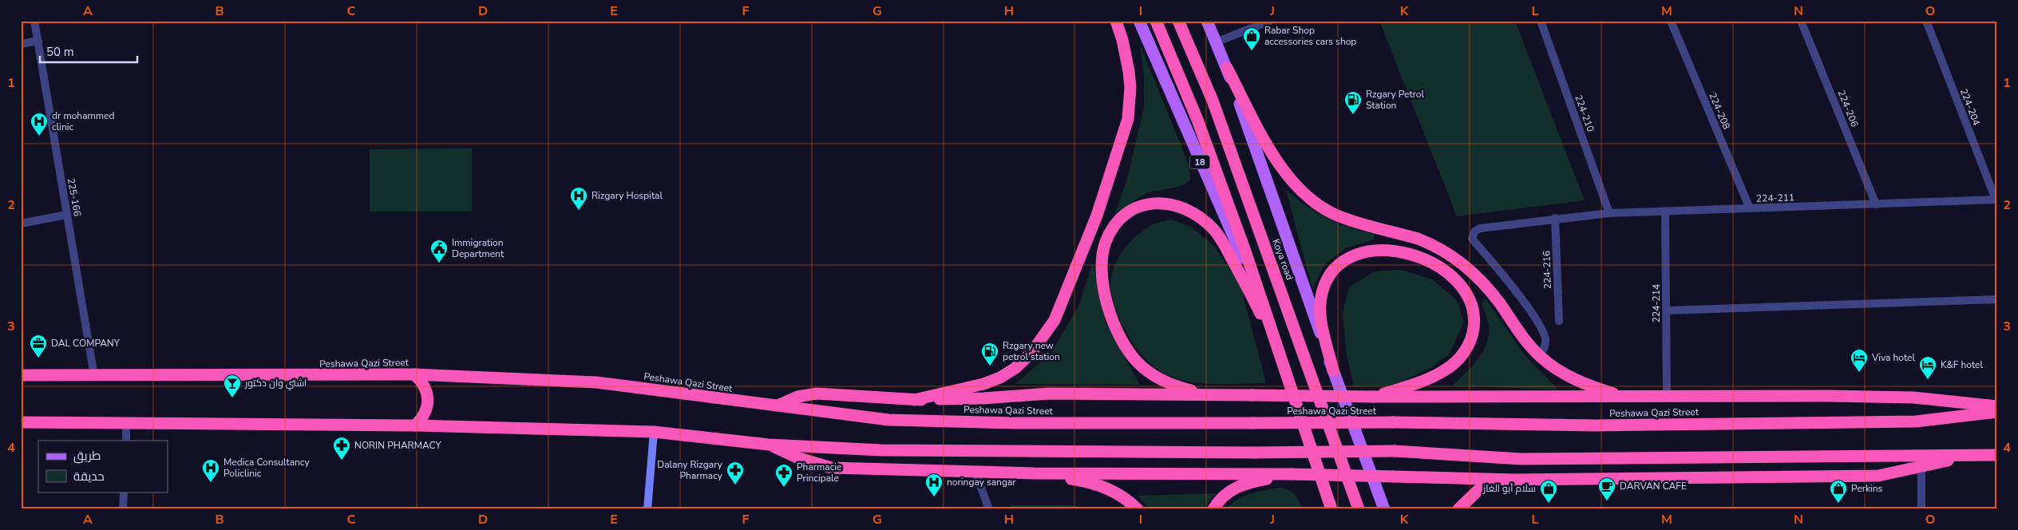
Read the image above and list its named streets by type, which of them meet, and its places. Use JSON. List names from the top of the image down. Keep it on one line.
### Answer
{"streets":{"highway":["Koya road","Peshawa Qazi Street"],"main road":["18"],"street":["224-204","224-206","224-208","224-210","225-166","224-211","224-216","224-214"]},"crossings":[["224-204","224-211"],["224-206","224-211"],["224-208","224-211"],["224-210","224-211"],["225-166","Peshawa Qazi Street"],["224-211","224-216"],["224-211","224-214"]],"places":{"shop":["Rabar Shop accessories cars shop","سلام آبو الغاز","Perkins"],"fuel station":["Rzgary Petrol Station","Rzgary new petrol station"],"hospital":["dr mohammed clinic","Rizgary Hospital","Medica Consultancy Policlinic","noringay sangar"],"public building":["Immigration Department"],"office":["DAL COMPANY"],"hotel":["Viva hotel","K&F hotel"],"bar":["اشتي وان دكتور"],"pharmacy":["NORIN PHARMACY","Dalany Rizgary Pharmacy","Pharmacie Principale"],"cafe":["DARVAN CAFE"]},"legend":["طريق","حديقة"],"scale_bar":"50 m","grid":{"columns":["A","B","C","D","E","F","G","H","I","J","K","L","M","N","O"],"rows":["1","2","3","4"]}}
